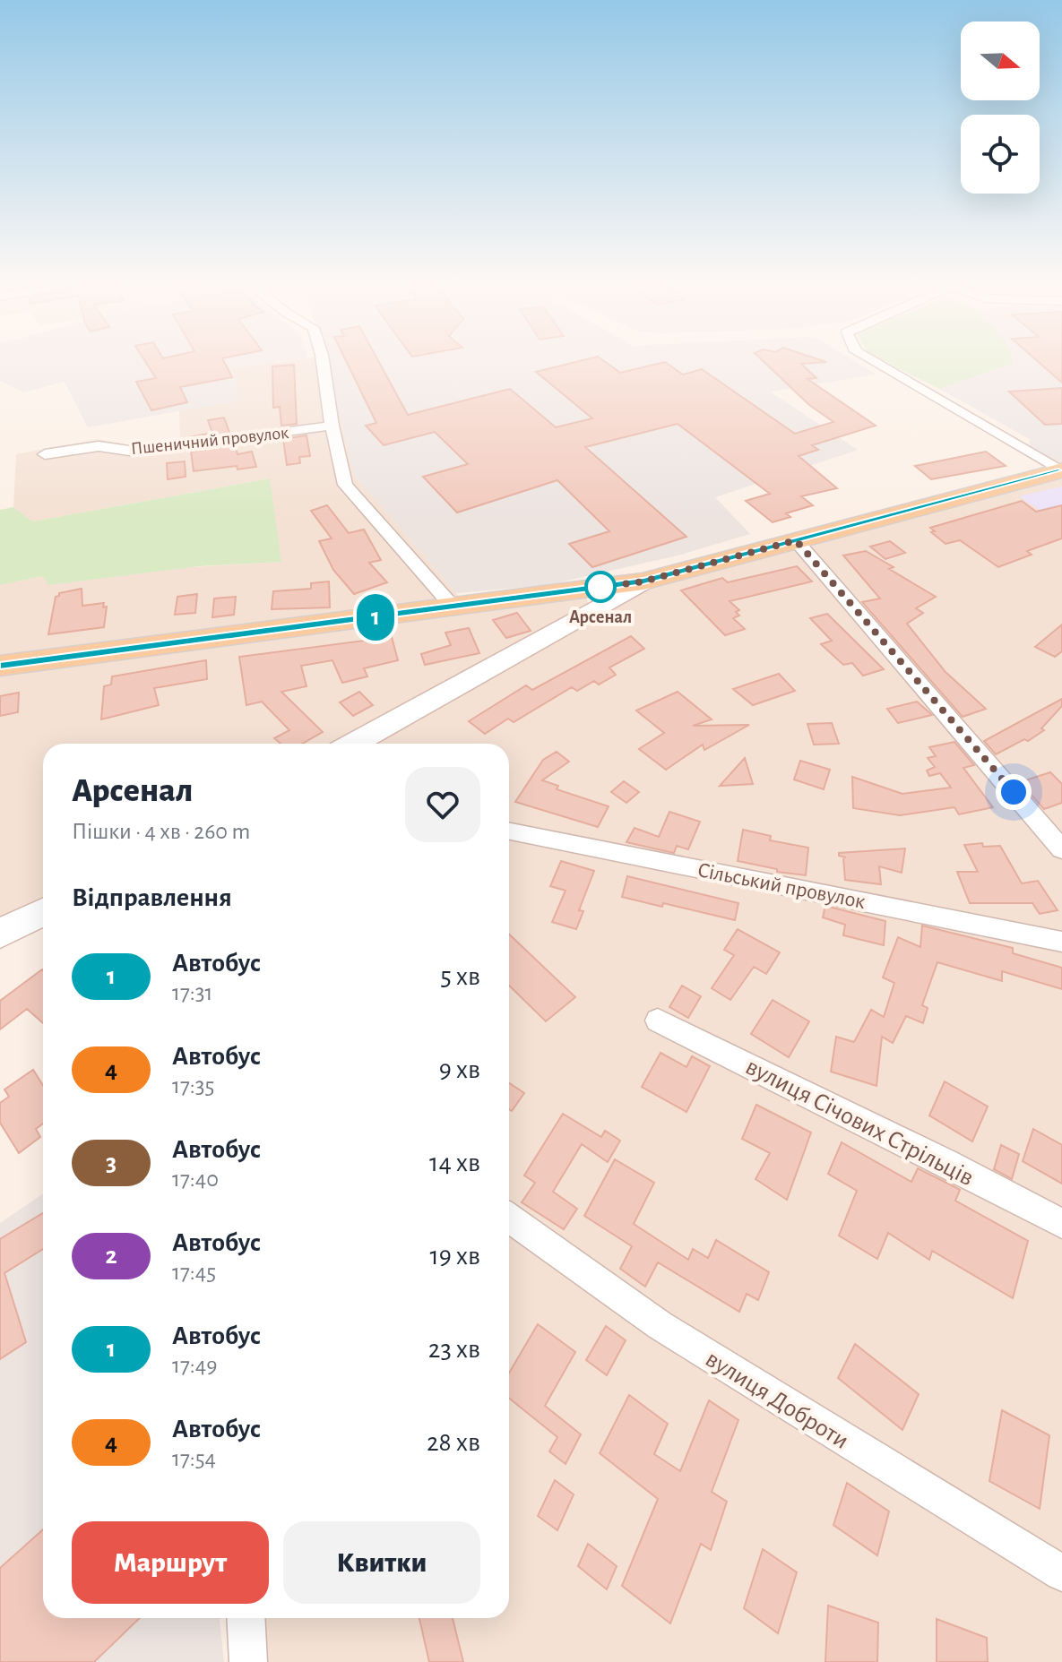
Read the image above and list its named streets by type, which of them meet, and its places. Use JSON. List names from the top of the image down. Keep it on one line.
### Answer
{"streets":{"street":["Пшеничний провулок","Сільський провулок","вулиця Січових Стрільців","вулиця Доброти"]},"places":["Арсенал"],"lines":["bus line 1"],"north":"right","page":{"on_map":"1","heading":[["Арсенал","Пішки · 4 хв · 260 m"],"Відправлення"],"list":[{"mark":"1","name":"Автобус","note":"17:31","value":"5 хв"},{"mark":"4","name":"Автобус","note":"17:35","value":"9 хв"},{"mark":"3","name":"Автобус","note":"17:40","value":"14 хв"},{"mark":"2","name":"Автобус","note":"17:45","value":"19 хв"},{"mark":"1","name":"Автобус","note":"17:49","value":"23 хв"},{"mark":"4","name":"Автобус","note":"17:54","value":"28 хв"}],"buttons":["Маршрут","Квитки"]}}
